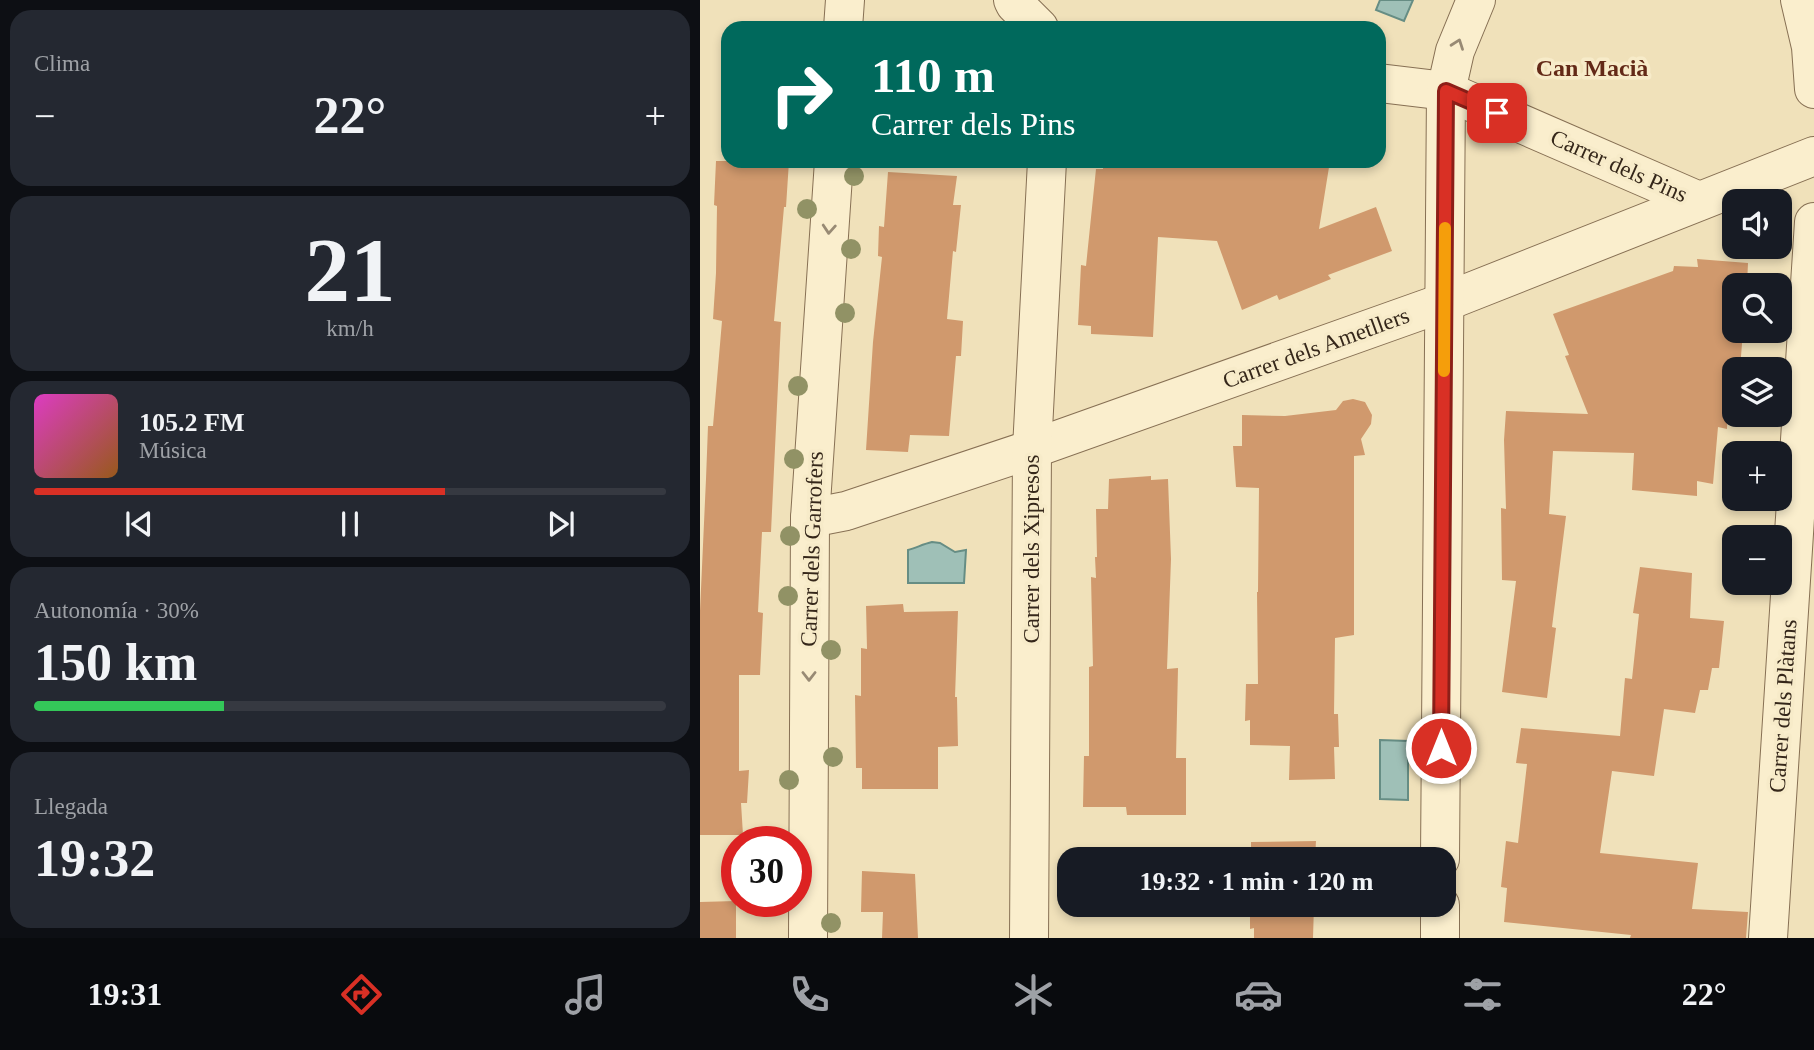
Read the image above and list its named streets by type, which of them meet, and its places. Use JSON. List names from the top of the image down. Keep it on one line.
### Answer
{"streets":{"street":["Carrer dels Pins","Carrer dels Ametllers","Carrer dels Garrofers","Carrer dels Xipresos","Carrer dels Plàtans"]},"crossings":[["Carrer dels Pins","Carrer dels Ametllers"],["Carrer dels Ametllers","Carrer dels Garrofers"],["Carrer dels Ametllers","Carrer dels Xipresos"]],"one_way":["Carrer dels Garrofers"],"districts":["Can Macià"],"page":{"tile":["Clima",["21","km/h"],["Autonomía · 30%","150 km"],["Llegada","19:32"]],"turn":["110 m","Carrer dels Pins"],"heat":["−","22°","+"],"map_buttons":["+","−"],"song":["105.2 FM","Música"],"limit":"30","trip":"19:32 · 1 min · 120 m","tabs":["19:31","22°"]}}
